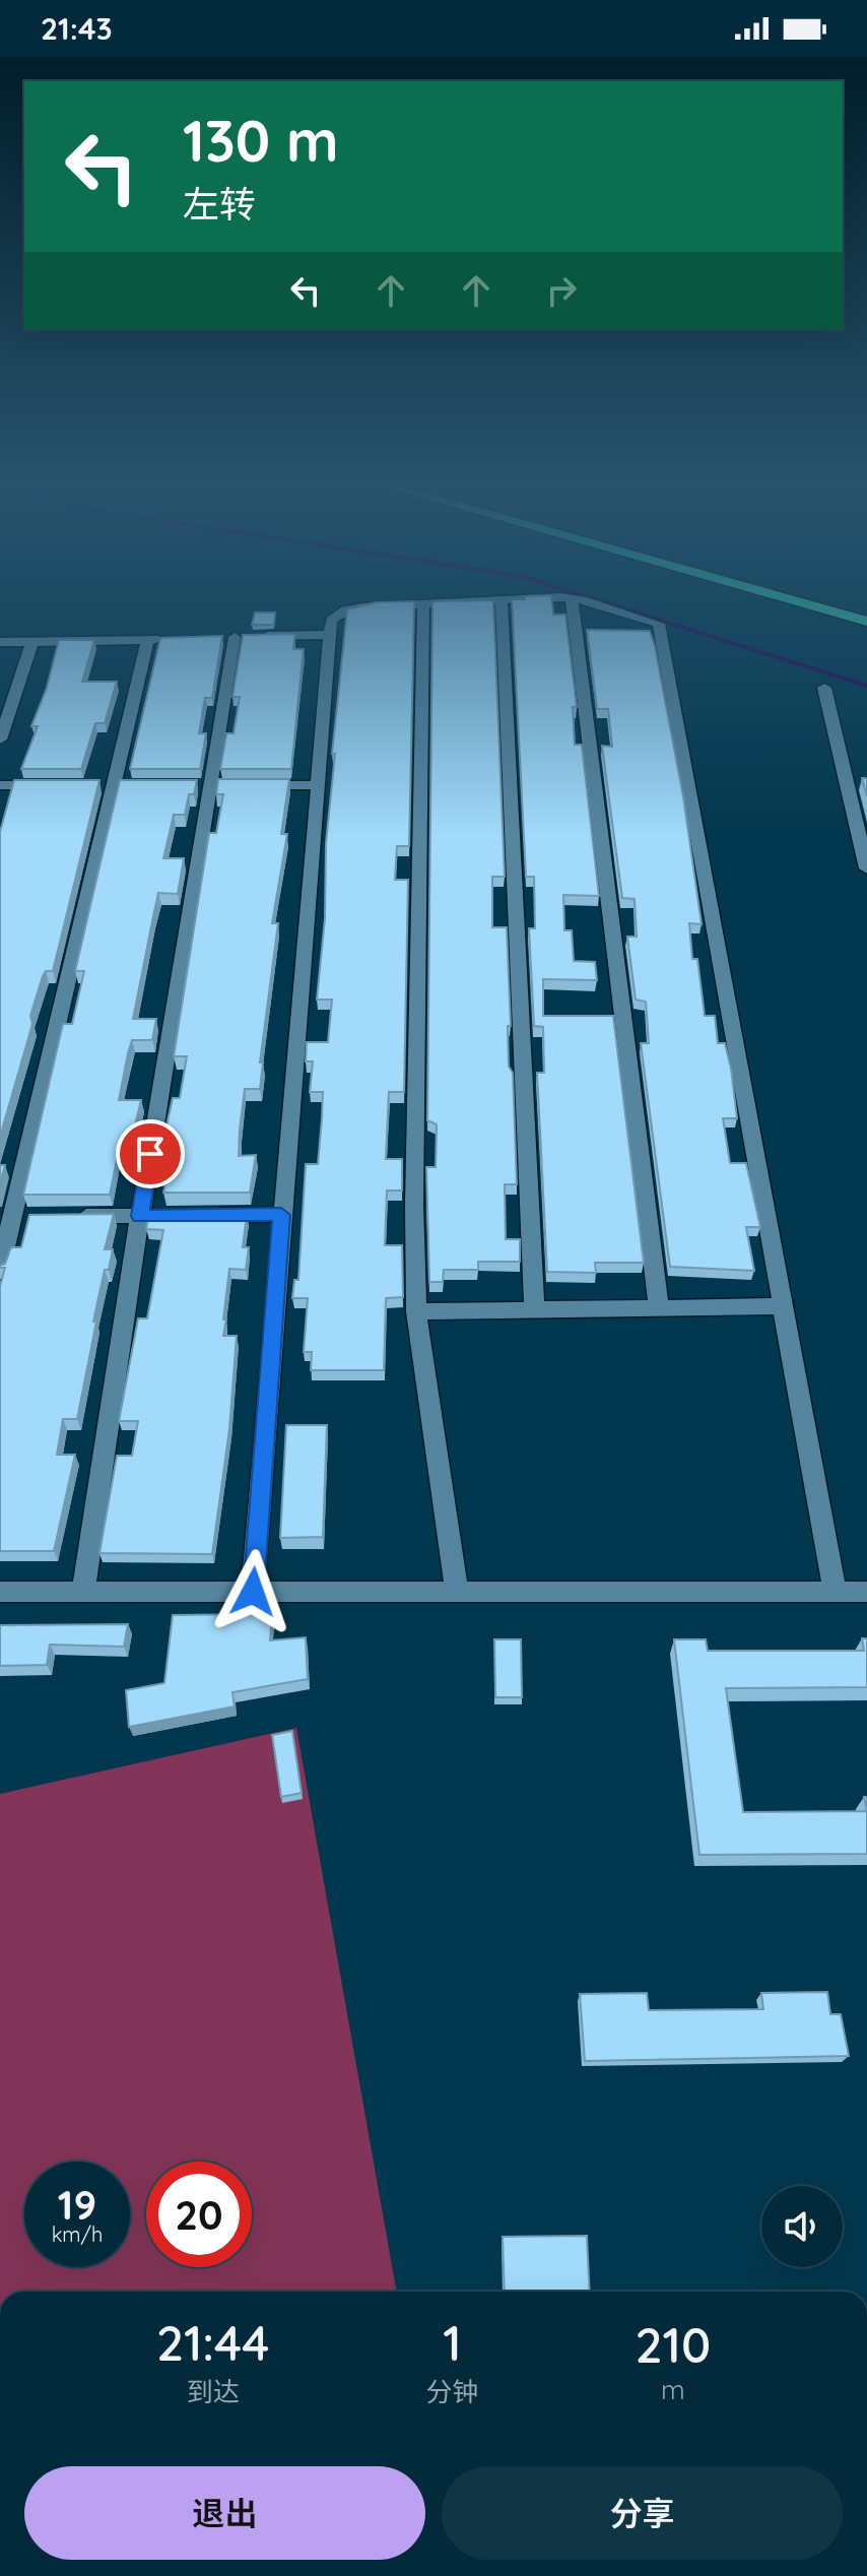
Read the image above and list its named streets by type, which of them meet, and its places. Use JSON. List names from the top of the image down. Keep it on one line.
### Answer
{"page":{"status":"21:43","turn":["130 m","左转"],"speed":"19 km/h","limit":"20","eta":["21:44","到达","1","分钟","210","m"],"buttons":["退出","分享"]}}
